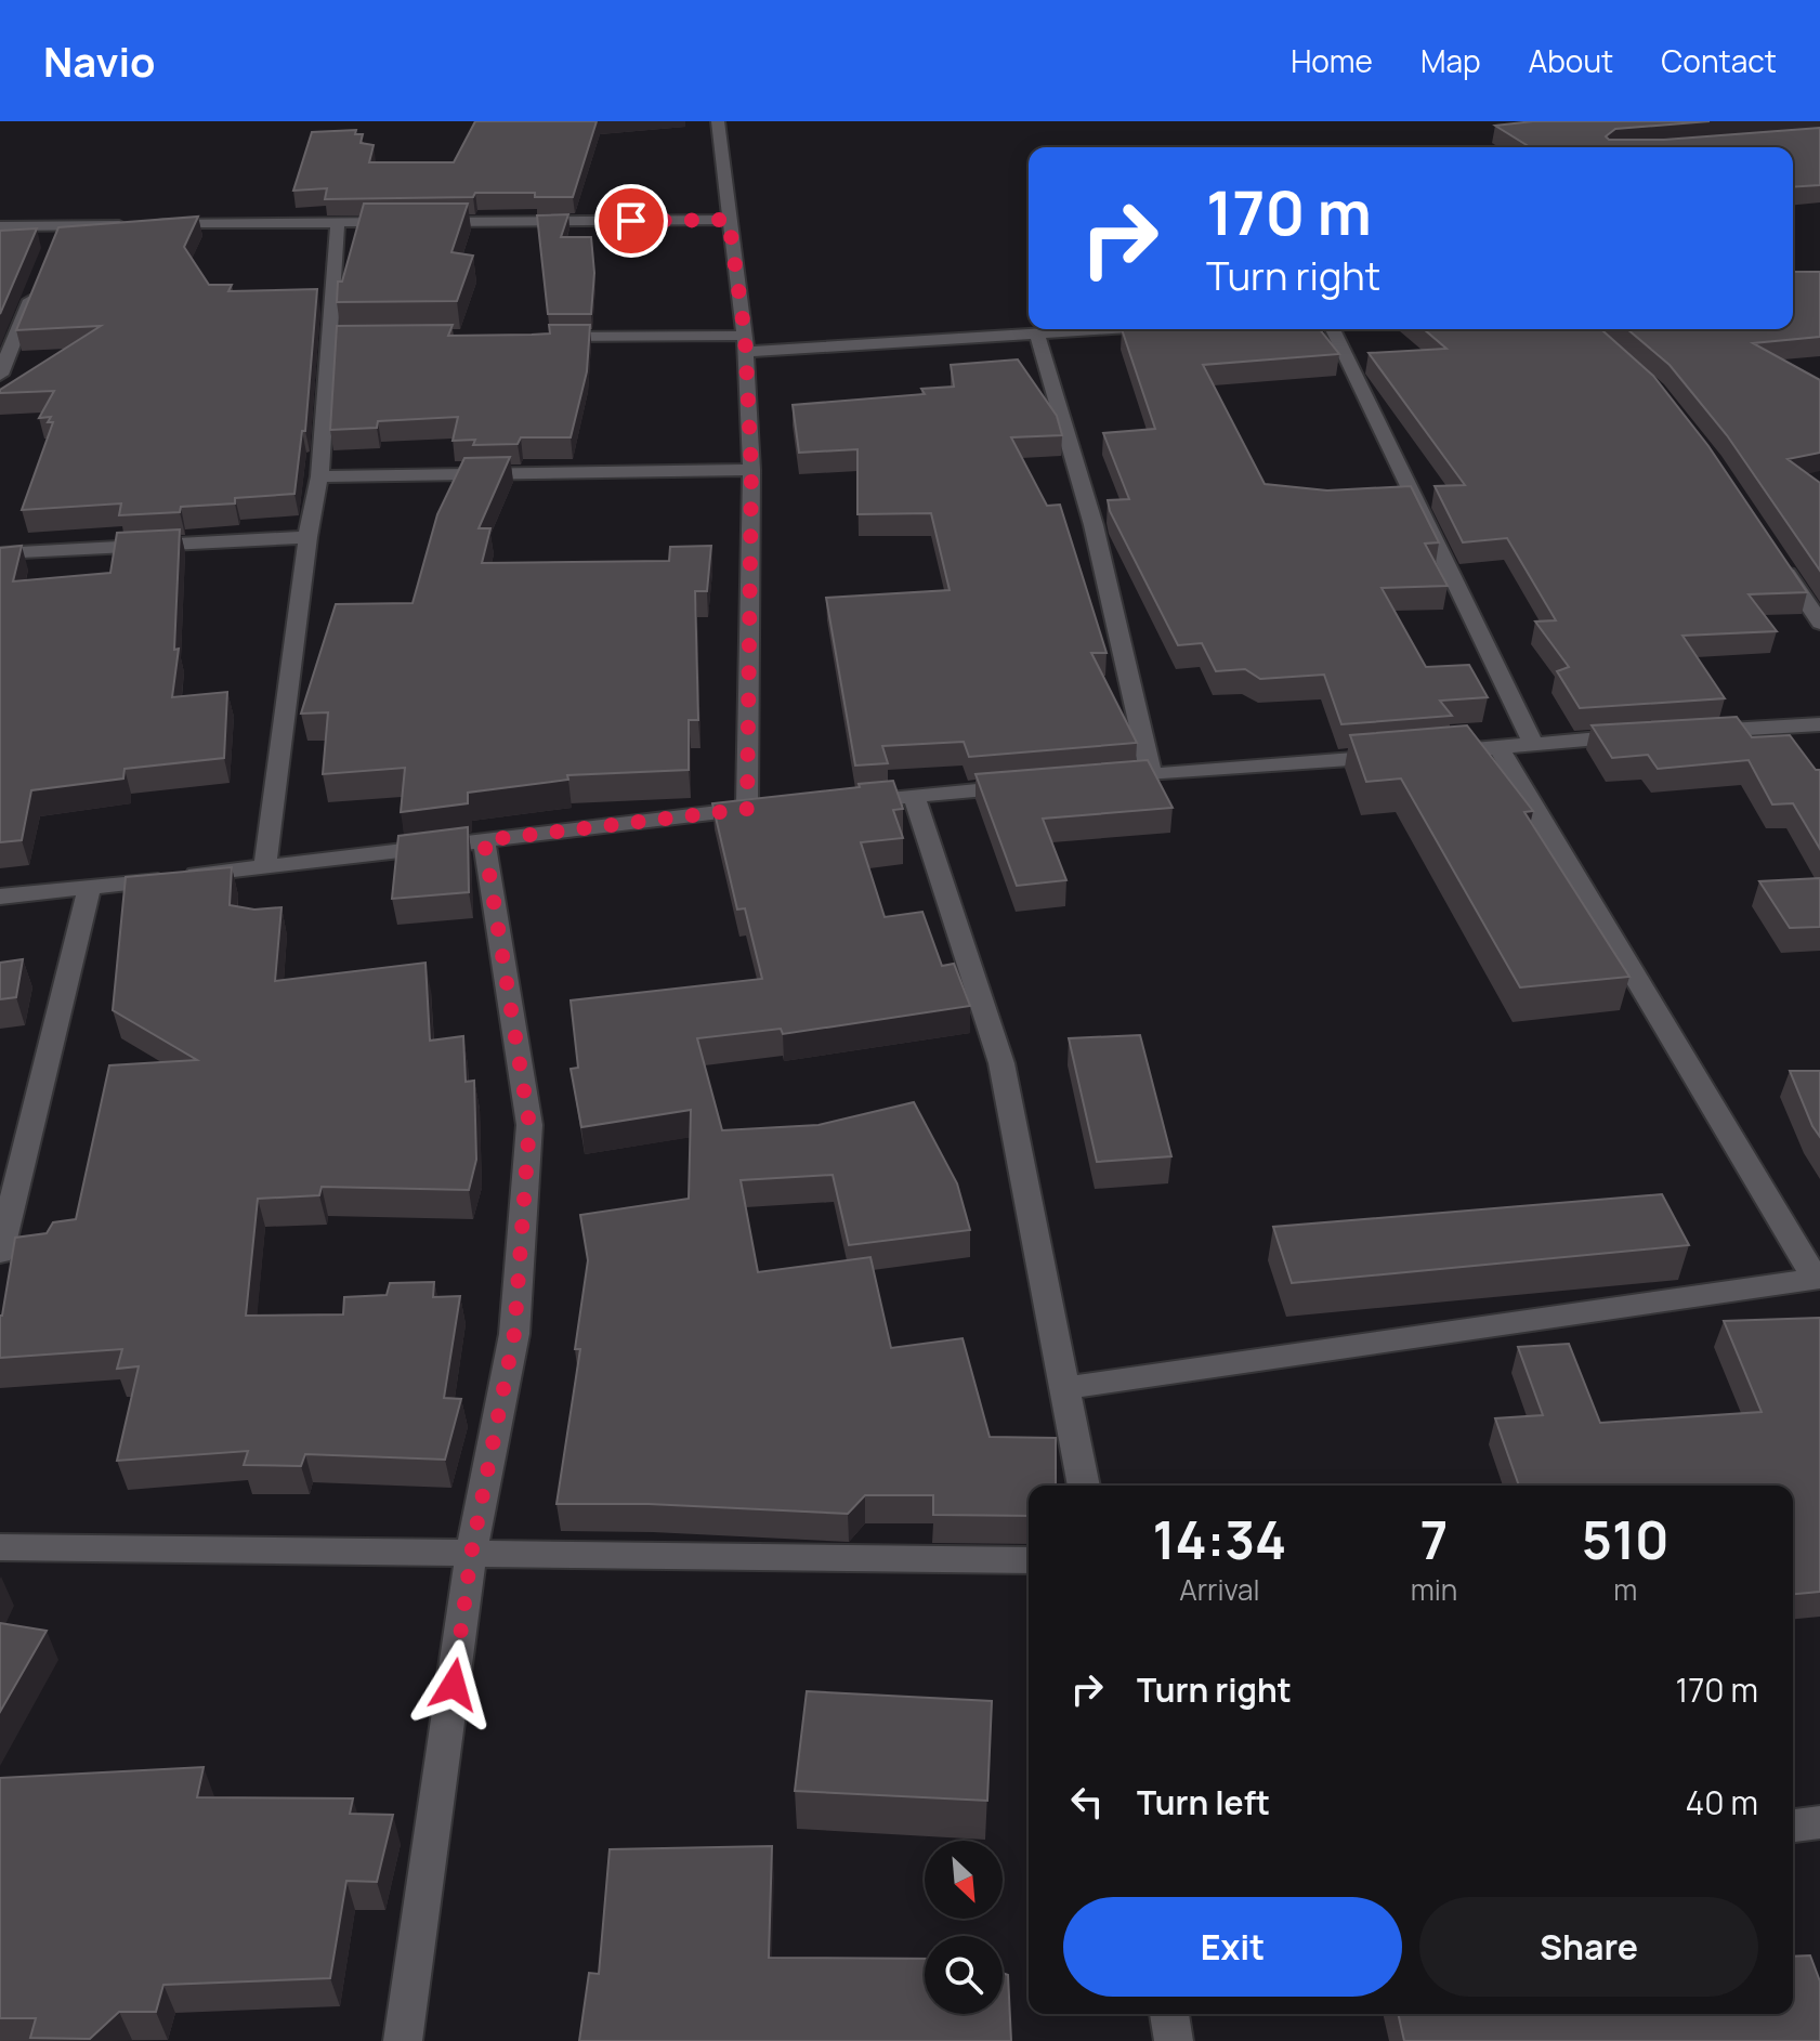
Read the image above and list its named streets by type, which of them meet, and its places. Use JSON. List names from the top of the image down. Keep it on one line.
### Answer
{"north":"bottom right","page":{"header":"Navio","nav":["Home","Map","About","Contact"],"turn":["170 m","Turn right"],"eta":["14:34","Arrival","7","min","510","m"],"list":[{"name":"Turn right","value":"170 m"},{"name":"Turn left","value":"40 m"}],"buttons":["Exit","Share"]}}
